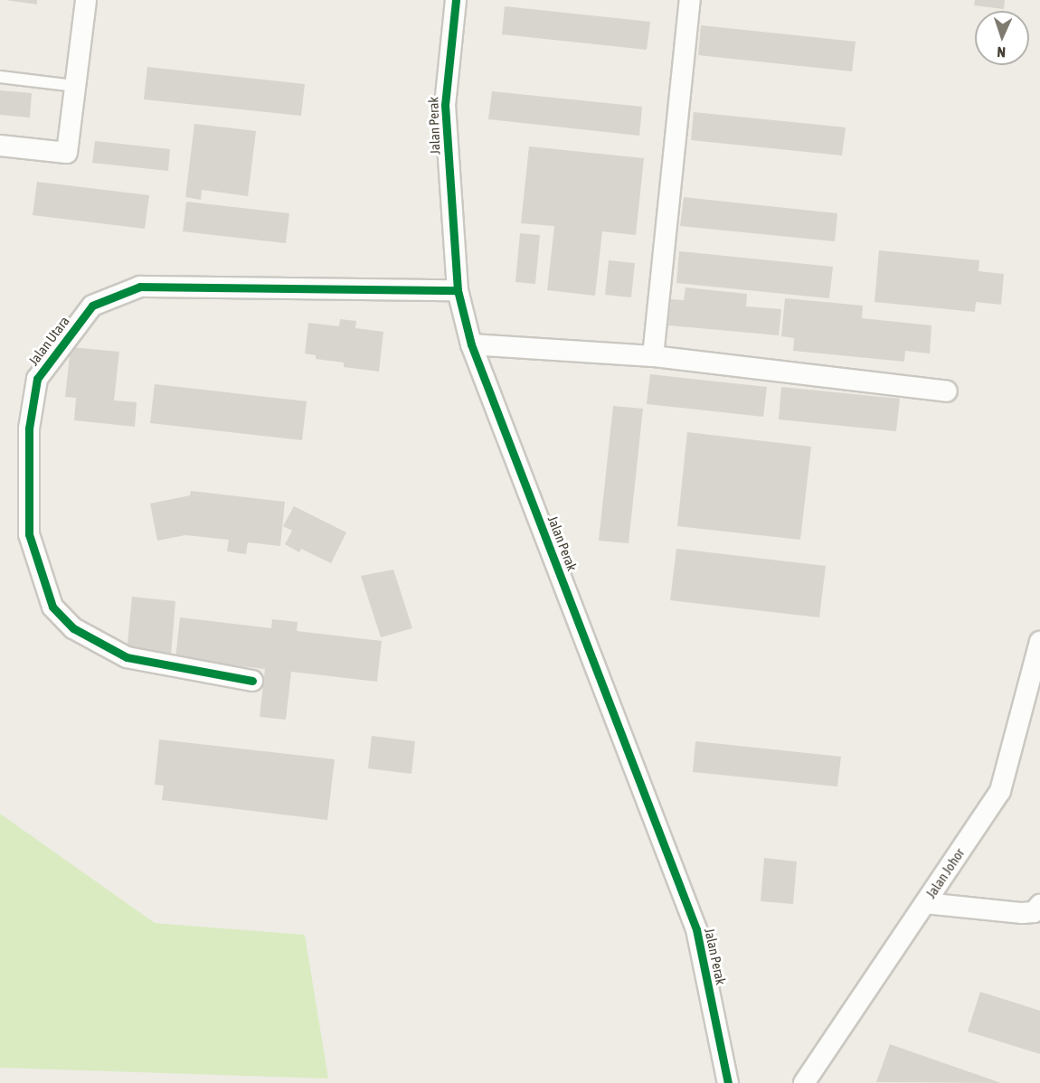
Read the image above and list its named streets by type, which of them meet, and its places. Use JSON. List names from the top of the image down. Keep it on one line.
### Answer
{"streets":{"street":["Jalan Perak","Jalan Utara","Jalan Johor"]},"crossings":[["Jalan Perak","Jalan Utara"]],"north":"bottom"}
